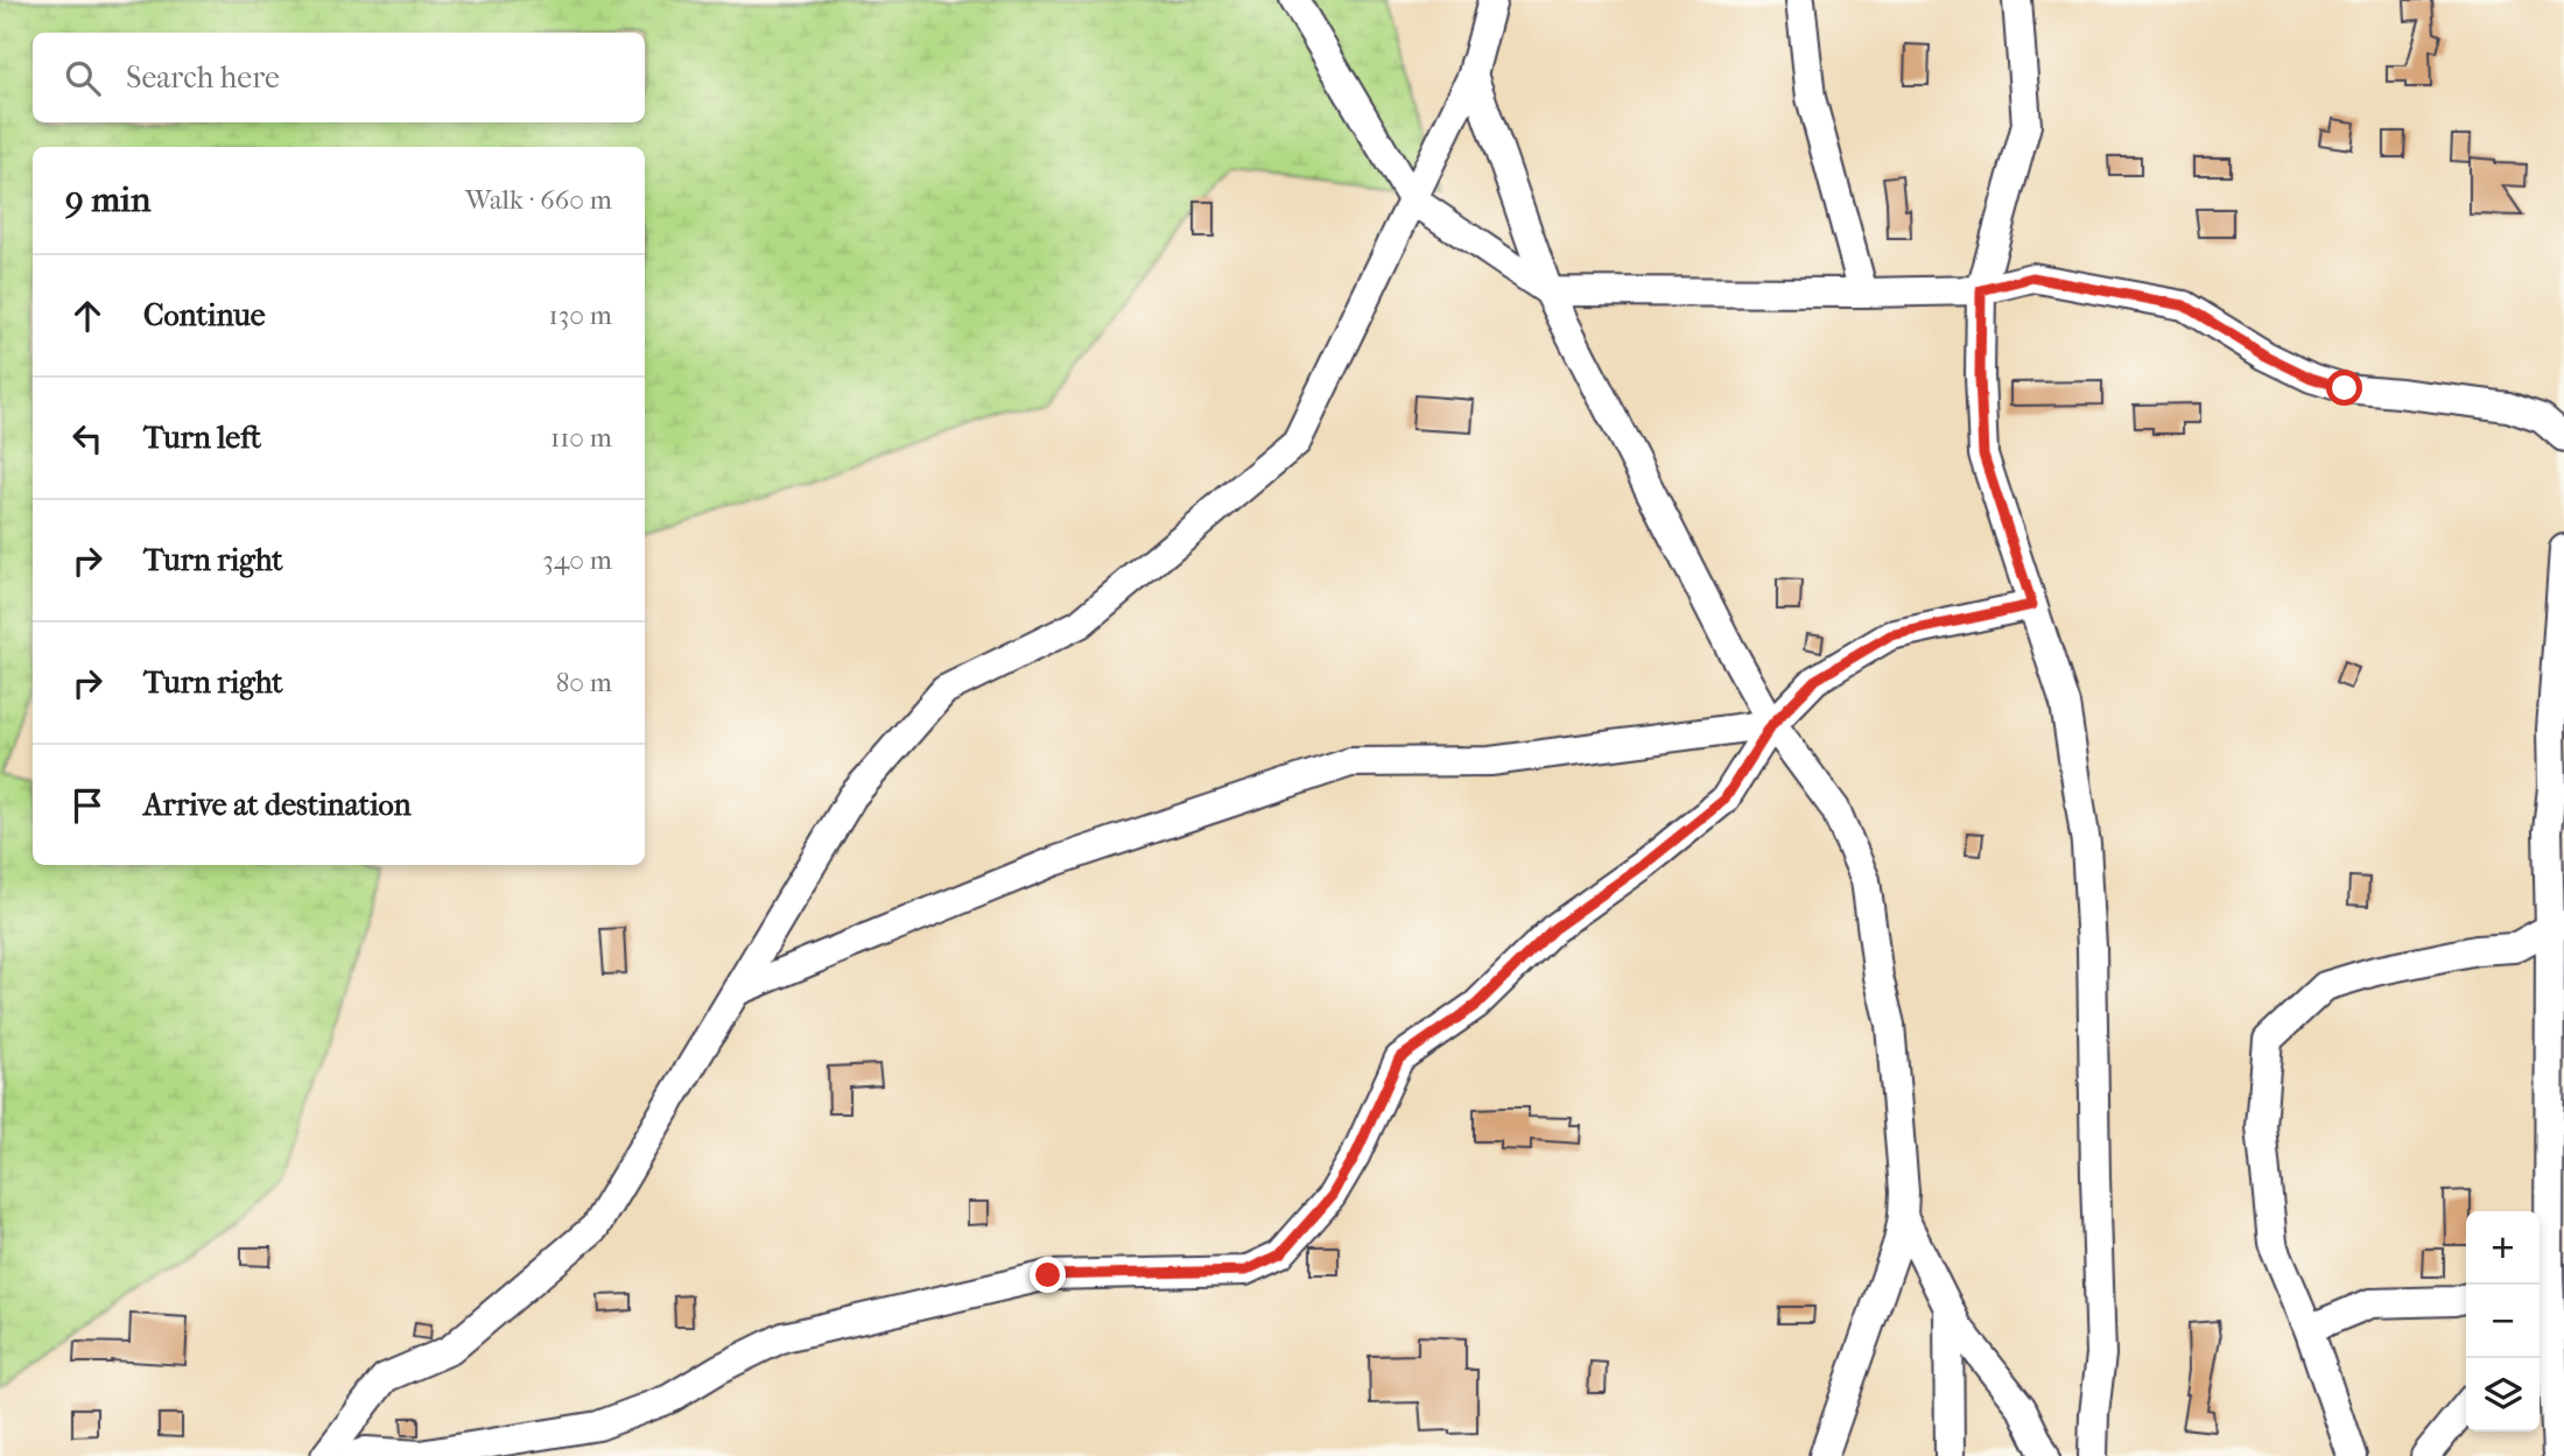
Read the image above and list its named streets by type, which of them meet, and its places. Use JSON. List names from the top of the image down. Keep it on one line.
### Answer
{"page":{"search":"Search here","heading":["9 min","Walk · 660 m"],"list":[["Continue","130 m"],["Turn left","110 m"],["Turn right","340 m"],["Turn right","80 m"],"Arrive at destination"],"map_buttons":["+","−"]}}
